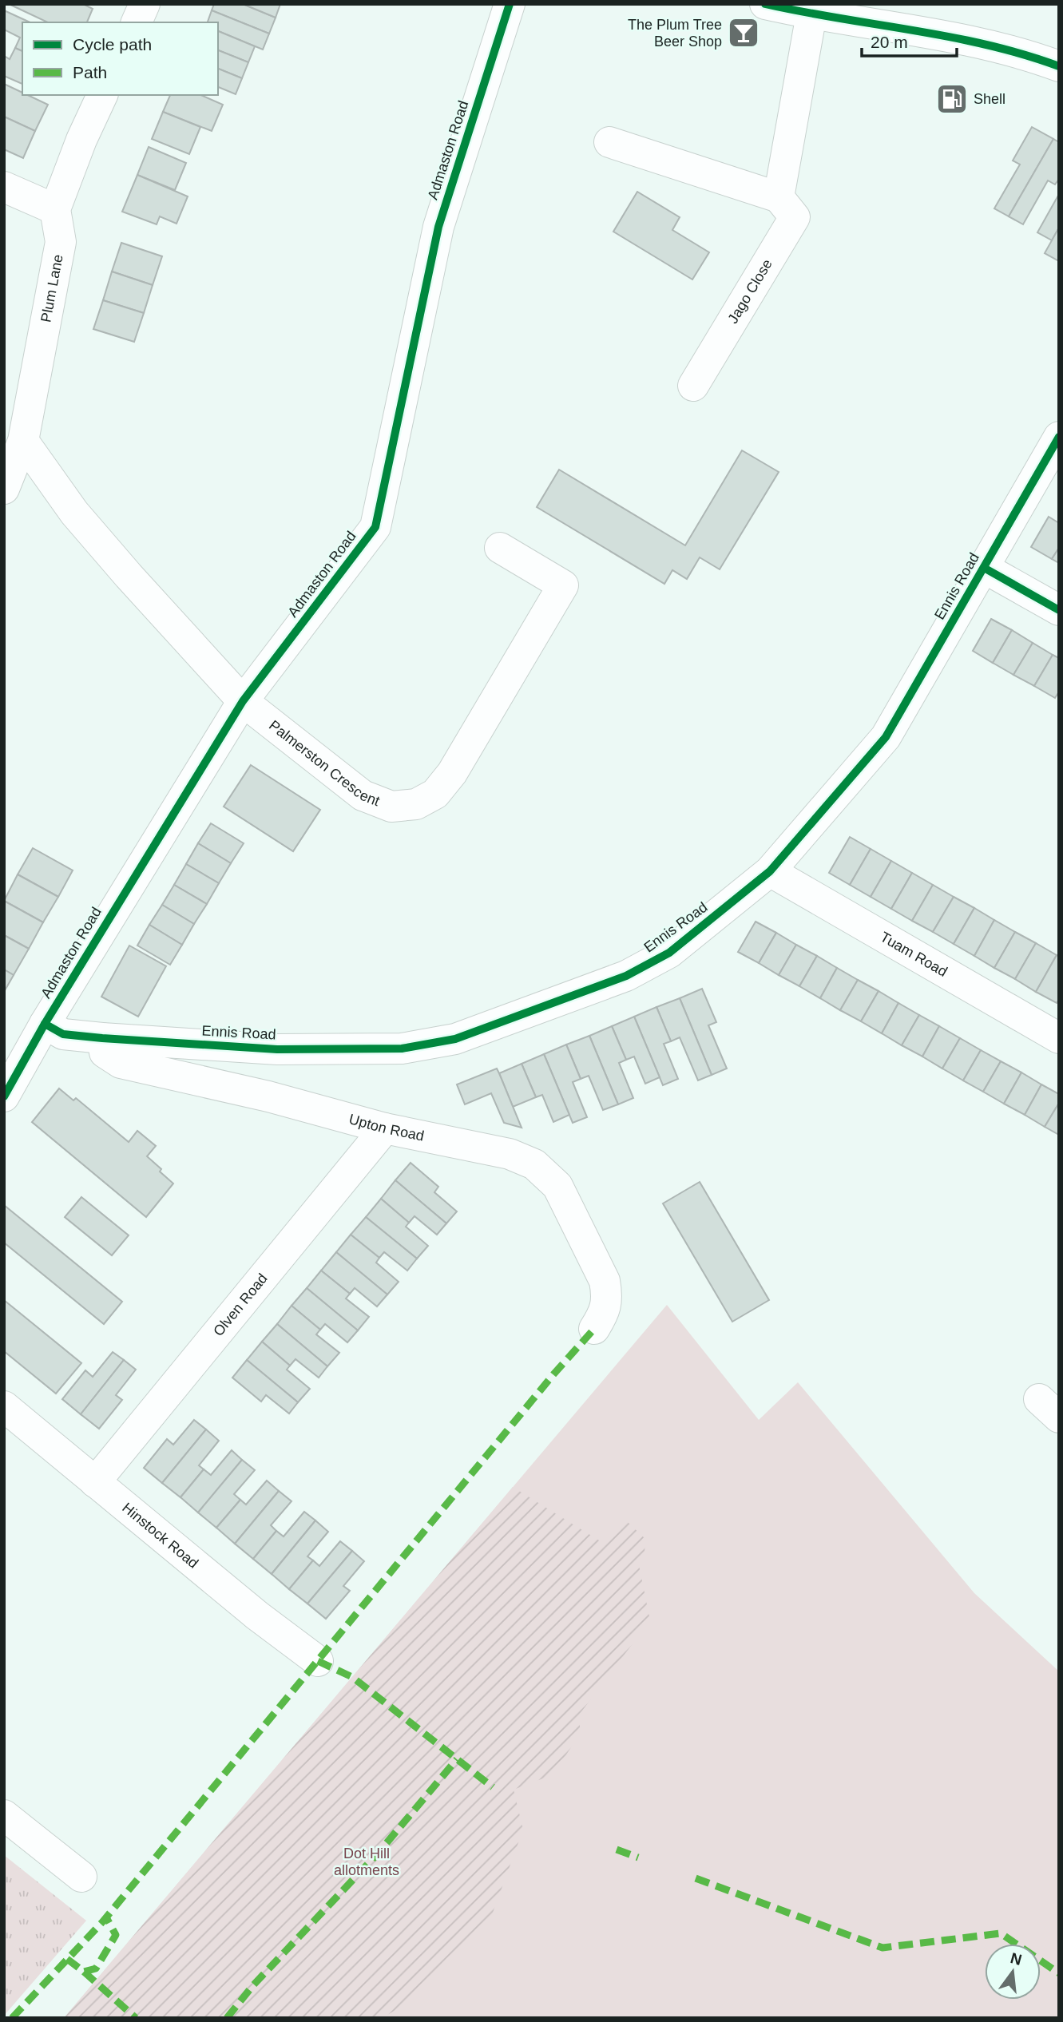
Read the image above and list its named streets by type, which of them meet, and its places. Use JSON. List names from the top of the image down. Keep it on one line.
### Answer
{"streets":{"street":["Admaston Road","Plum Lane","Jago Close","Ennis Road","Palmerston Crescent","Tuam Road","Upton Road","Olven Road","Hinstock Road"]},"crossings":[["Admaston Road","Ennis Road"],["Admaston Road","Palmerston Crescent"],["Plum Lane","Palmerston Crescent"],["Ennis Road","Tuam Road"],["Ennis Road","Upton Road"],["Upton Road","Olven Road"],["Olven Road","Hinstock Road"]],"parks":["Dot Hill allotments"],"places":{"bar":["The Plum Tree Beer Shop"],"fuel station":["Shell"]},"legend":["Cycle path","Path"],"scale_bar":"20 m","north":"top"}
